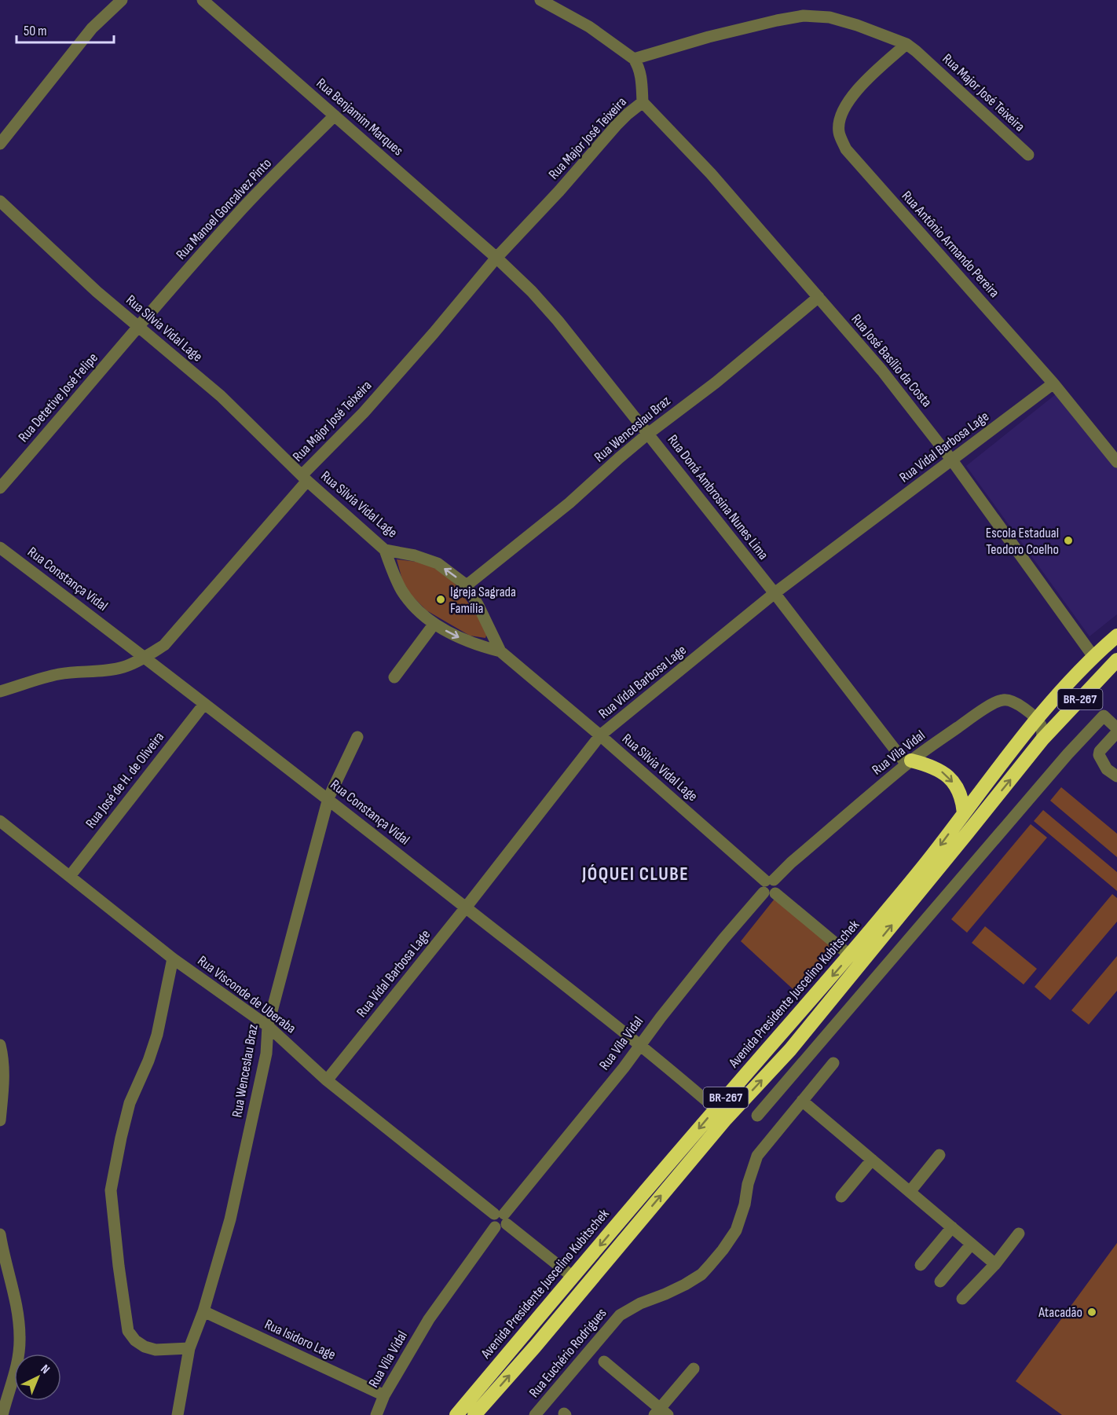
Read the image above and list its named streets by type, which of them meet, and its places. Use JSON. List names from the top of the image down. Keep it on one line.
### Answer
{"streets":{"highway":["BR-267","Avenida Presidente Juscelino Kubitschek"],"street":["Rua Major José Teixeira","Rua Benjamim Marques","Rua Manoel Goncalvez Pinto","Rua Antônio Armando Pereira","Rua Sílvia Vidal Lage","Rua José Basílio da Costa","Rua Detetive José Felipe","Rua Wenceslau Braz","Rua Vidal Barbosa Lage","Rua Doná Ambrosina Nunes Lima","Rua Silvia Vidal Lage","Rua Constança Vidal","Rua Vila Vidal","Rua José de H. de Oliveira","Rua Visconde de Uberaba","Rua Isidoro Lage","Rua Euchério Rodrigues"]},"crossings":[["Rua Major José Teixeira","Rua Benjamim Marques"],["Rua Major José Teixeira","Rua Antônio Armando Pereira"],["Rua Major José Teixeira","Rua Sílvia Vidal Lage"],["Rua Major José Teixeira","Rua José Basílio da Costa"],["Rua Major José Teixeira","Rua Doná Ambrosina Nunes Lima"],["Rua Major José Teixeira","Rua Silvia Vidal Lage"],["Rua Major José Teixeira","Rua Constança Vidal"],["Rua Benjamim Marques","Rua Manoel Goncalvez Pinto"],["Rua Benjamim Marques","Rua Doná Ambrosina Nunes Lima"],["Rua Manoel Goncalvez Pinto","Rua Sílvia Vidal Lage"],["Rua Manoel Goncalvez Pinto","Rua Detetive José Felipe"],["Rua Antônio Armando Pereira","Rua Vidal Barbosa Lage"],["Rua Sílvia Vidal Lage","Rua Detetive José Felipe"],["Rua Sílvia Vidal Lage","Rua Silvia Vidal Lage"],["Rua José Basílio da Costa","Rua Wenceslau Braz"],["Rua José Basílio da Costa","Rua Vidal Barbosa Lage"],["Rua José Basílio da Costa","Avenida Presidente Juscelino Kubitschek"],["Rua Wenceslau Braz","Rua Doná Ambrosina Nunes Lima"],["Rua Wenceslau Braz","Rua Silvia Vidal Lage"],["Rua Wenceslau Braz","Rua Constança Vidal"],["Rua Wenceslau Braz","Rua Visconde de Uberaba"],["Rua Wenceslau Braz","Rua Isidoro Lage"],["Rua Vidal Barbosa Lage","Rua Doná Ambrosina Nunes Lima"],["Rua Vidal Barbosa Lage","Rua Silvia Vidal Lage"],["Rua Vidal Barbosa Lage","Rua Constança Vidal"],["Rua Vidal Barbosa Lage","Rua Visconde de Uberaba"],["Rua Doná Ambrosina Nunes Lima","Rua Vila Vidal"],["Rua Silvia Vidal Lage","Rua Vila Vidal"],["Rua Silvia Vidal Lage","Avenida Presidente Juscelino Kubitschek"],["Rua Constança Vidal","Rua Vila Vidal"],["Rua Constança Vidal","Rua José de H. de Oliveira"],["Rua Constança Vidal","Avenida Presidente Juscelino Kubitschek"],["Rua Vila Vidal","Avenida Presidente Juscelino Kubitschek"],["Rua Vila Vidal","Rua Visconde de Uberaba"],["Rua Vila Vidal","Rua Isidoro Lage"],["Rua José de H. de Oliveira","Rua Visconde de Uberaba"],["Avenida Presidente Juscelino Kubitschek","Rua Visconde de Uberaba"]],"districts":["JÓQUEI CLUBE"],"places":["Escola Estadual Teodoro Coelho","Igreja Sagrada Família","Atacadão"],"scale_bar":"50 m","north":"top right"}
